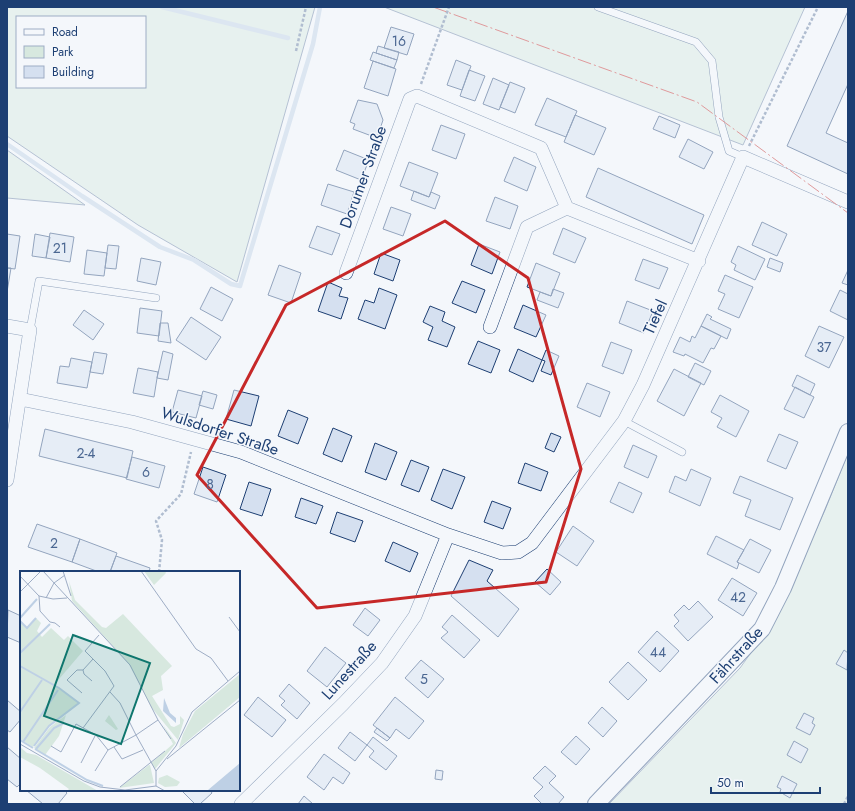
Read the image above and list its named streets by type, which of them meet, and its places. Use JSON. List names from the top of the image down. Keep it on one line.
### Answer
{"streets":{"street":["Dorumer Straße","Tiefel","Wulsdorfer Straße","Fährstraße","Lunestraße"]},"crossings":[["Tiefel","Wulsdorfer Straße"],["Tiefel","Lunestraße"],["Wulsdorfer Straße","Lunestraße"]],"house_numbers":["16","21","37","2-4","6","8","2","42","44","5"],"legend":["Road","Park","Building"],"scale_bar":"50 m"}
